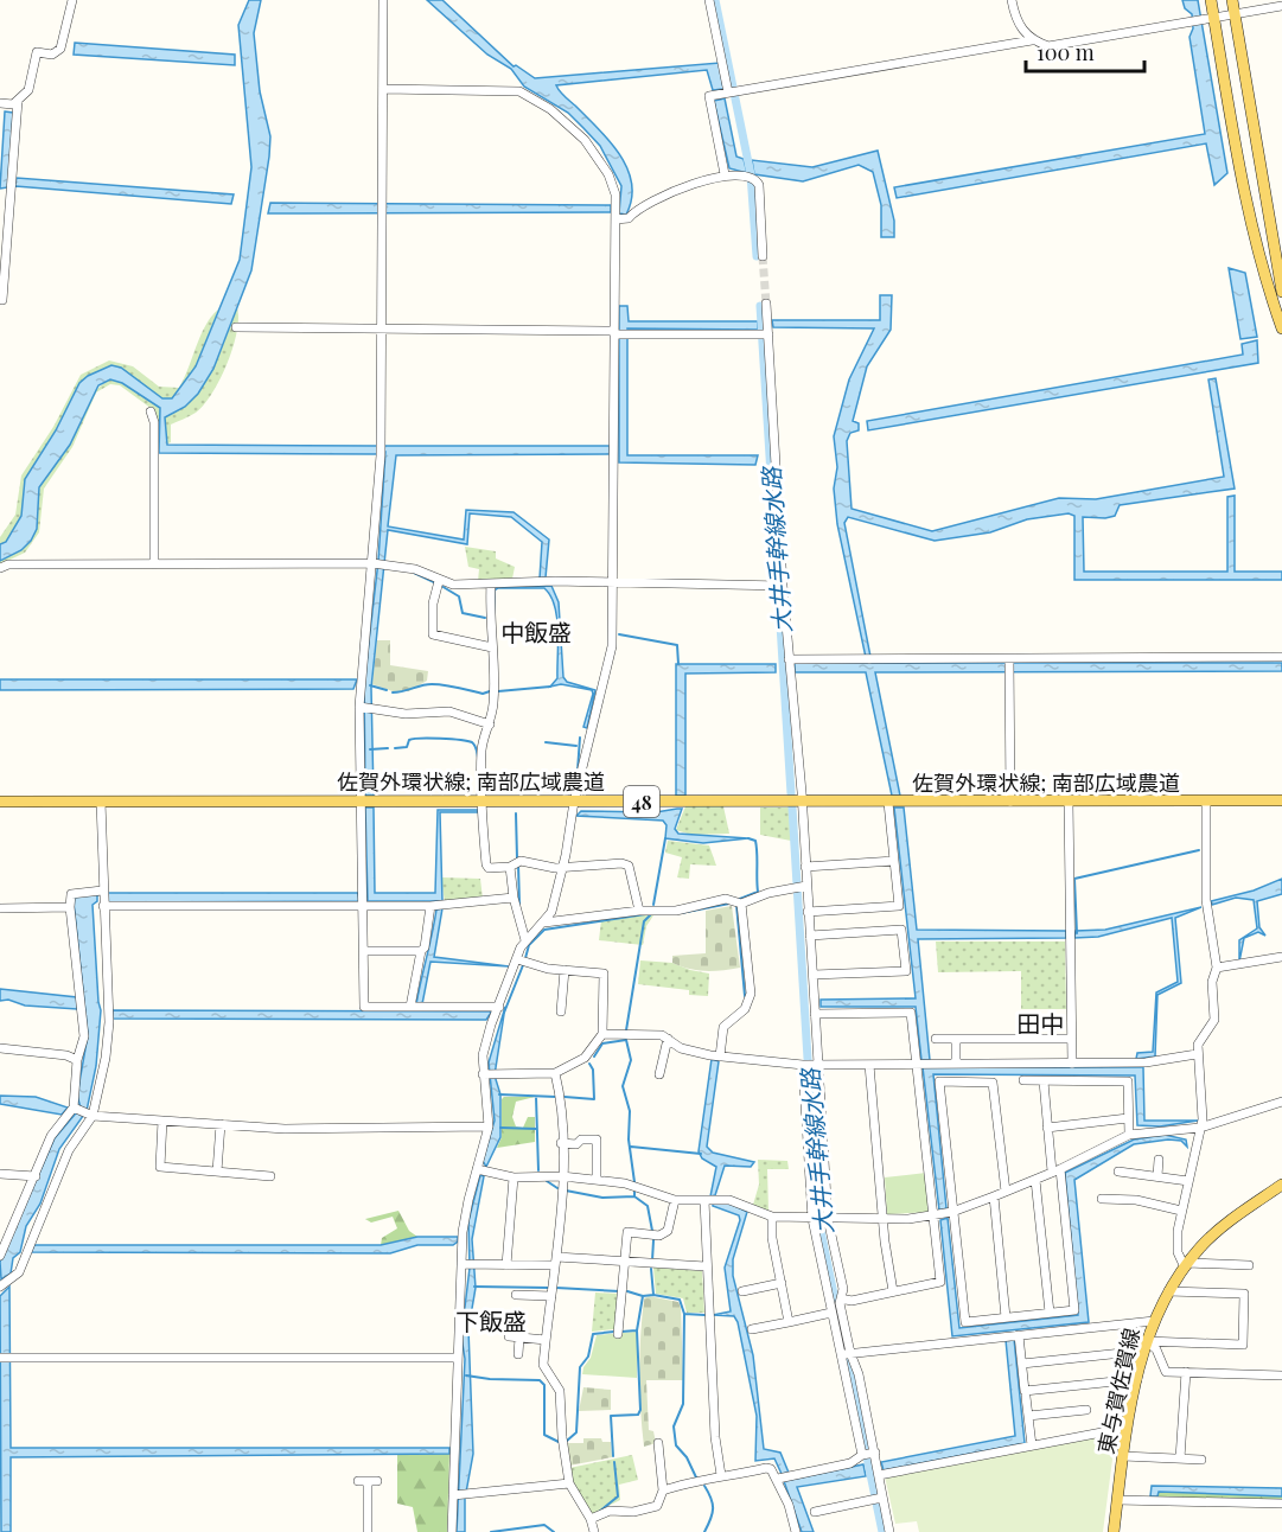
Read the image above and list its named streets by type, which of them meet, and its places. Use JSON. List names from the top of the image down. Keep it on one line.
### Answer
{"streets":{"main road":["佐賀外環状線; 南部広域農道","48","東与賀佐賀線"]},"districts":["中飯盛","田中","下飯盛"],"water":["大井手幹線水路"],"scale_bar":"100 m"}
